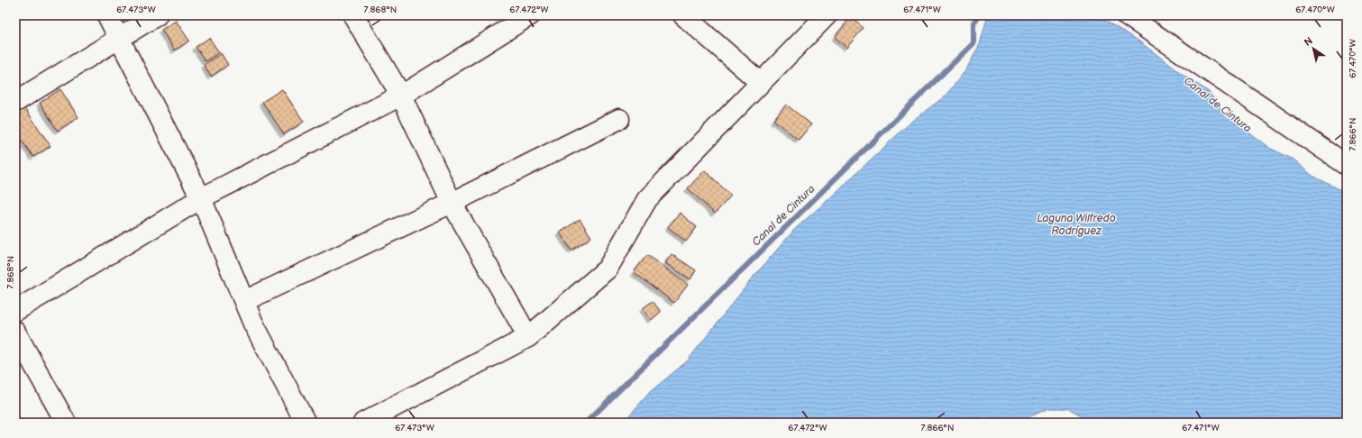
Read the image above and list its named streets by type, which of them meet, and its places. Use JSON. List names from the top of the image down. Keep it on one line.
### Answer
{"water":["Canal de Cintura","Laguna Wilfredo Rodríguez"],"north":"top left","coordinates":["67.473°W","7.868°N","67.472°W","67.471°W","67.470°W","7.866°N"]}
